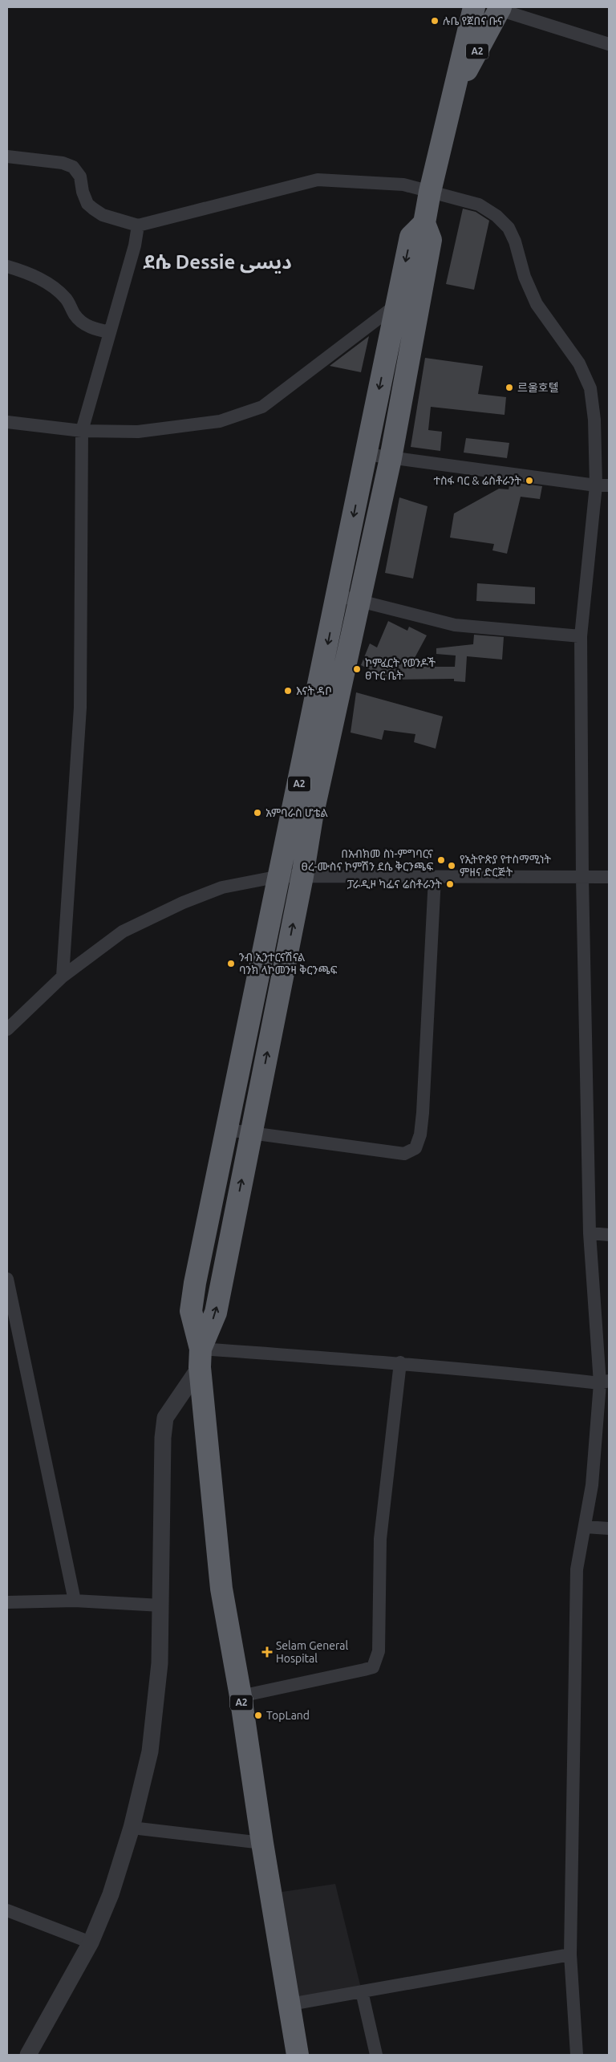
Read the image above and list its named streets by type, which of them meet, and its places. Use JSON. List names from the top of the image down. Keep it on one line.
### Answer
{"streets":{"highway":["A2"]},"districts":["ደሴ Dessie ديسى"],"places":{"other":["ሉቤ የጀበና ቡና","르울호텔","ተስፋ ባር & ሬስቶራንት","ኮምፈርት የወንዶች ፀጉር ቤት","እናት ዳቦ","አምባራስ ሆቴል","በአብክመ ስነ-ምግባርና ፀረ-ሙስና ኮምሽን ደሴ ቅርንጫፍ","የኢትዮጵያ የተስማሚነት ምዘና ድርጅት","ፓራዲዞ ካፌና ሬስቶራንት","ንብ ኢንተርናሽናል ባንክ ላኮመንዛ ቅርንጫፍ","TopLand"],"health":["Selam General Hospital"]}}
